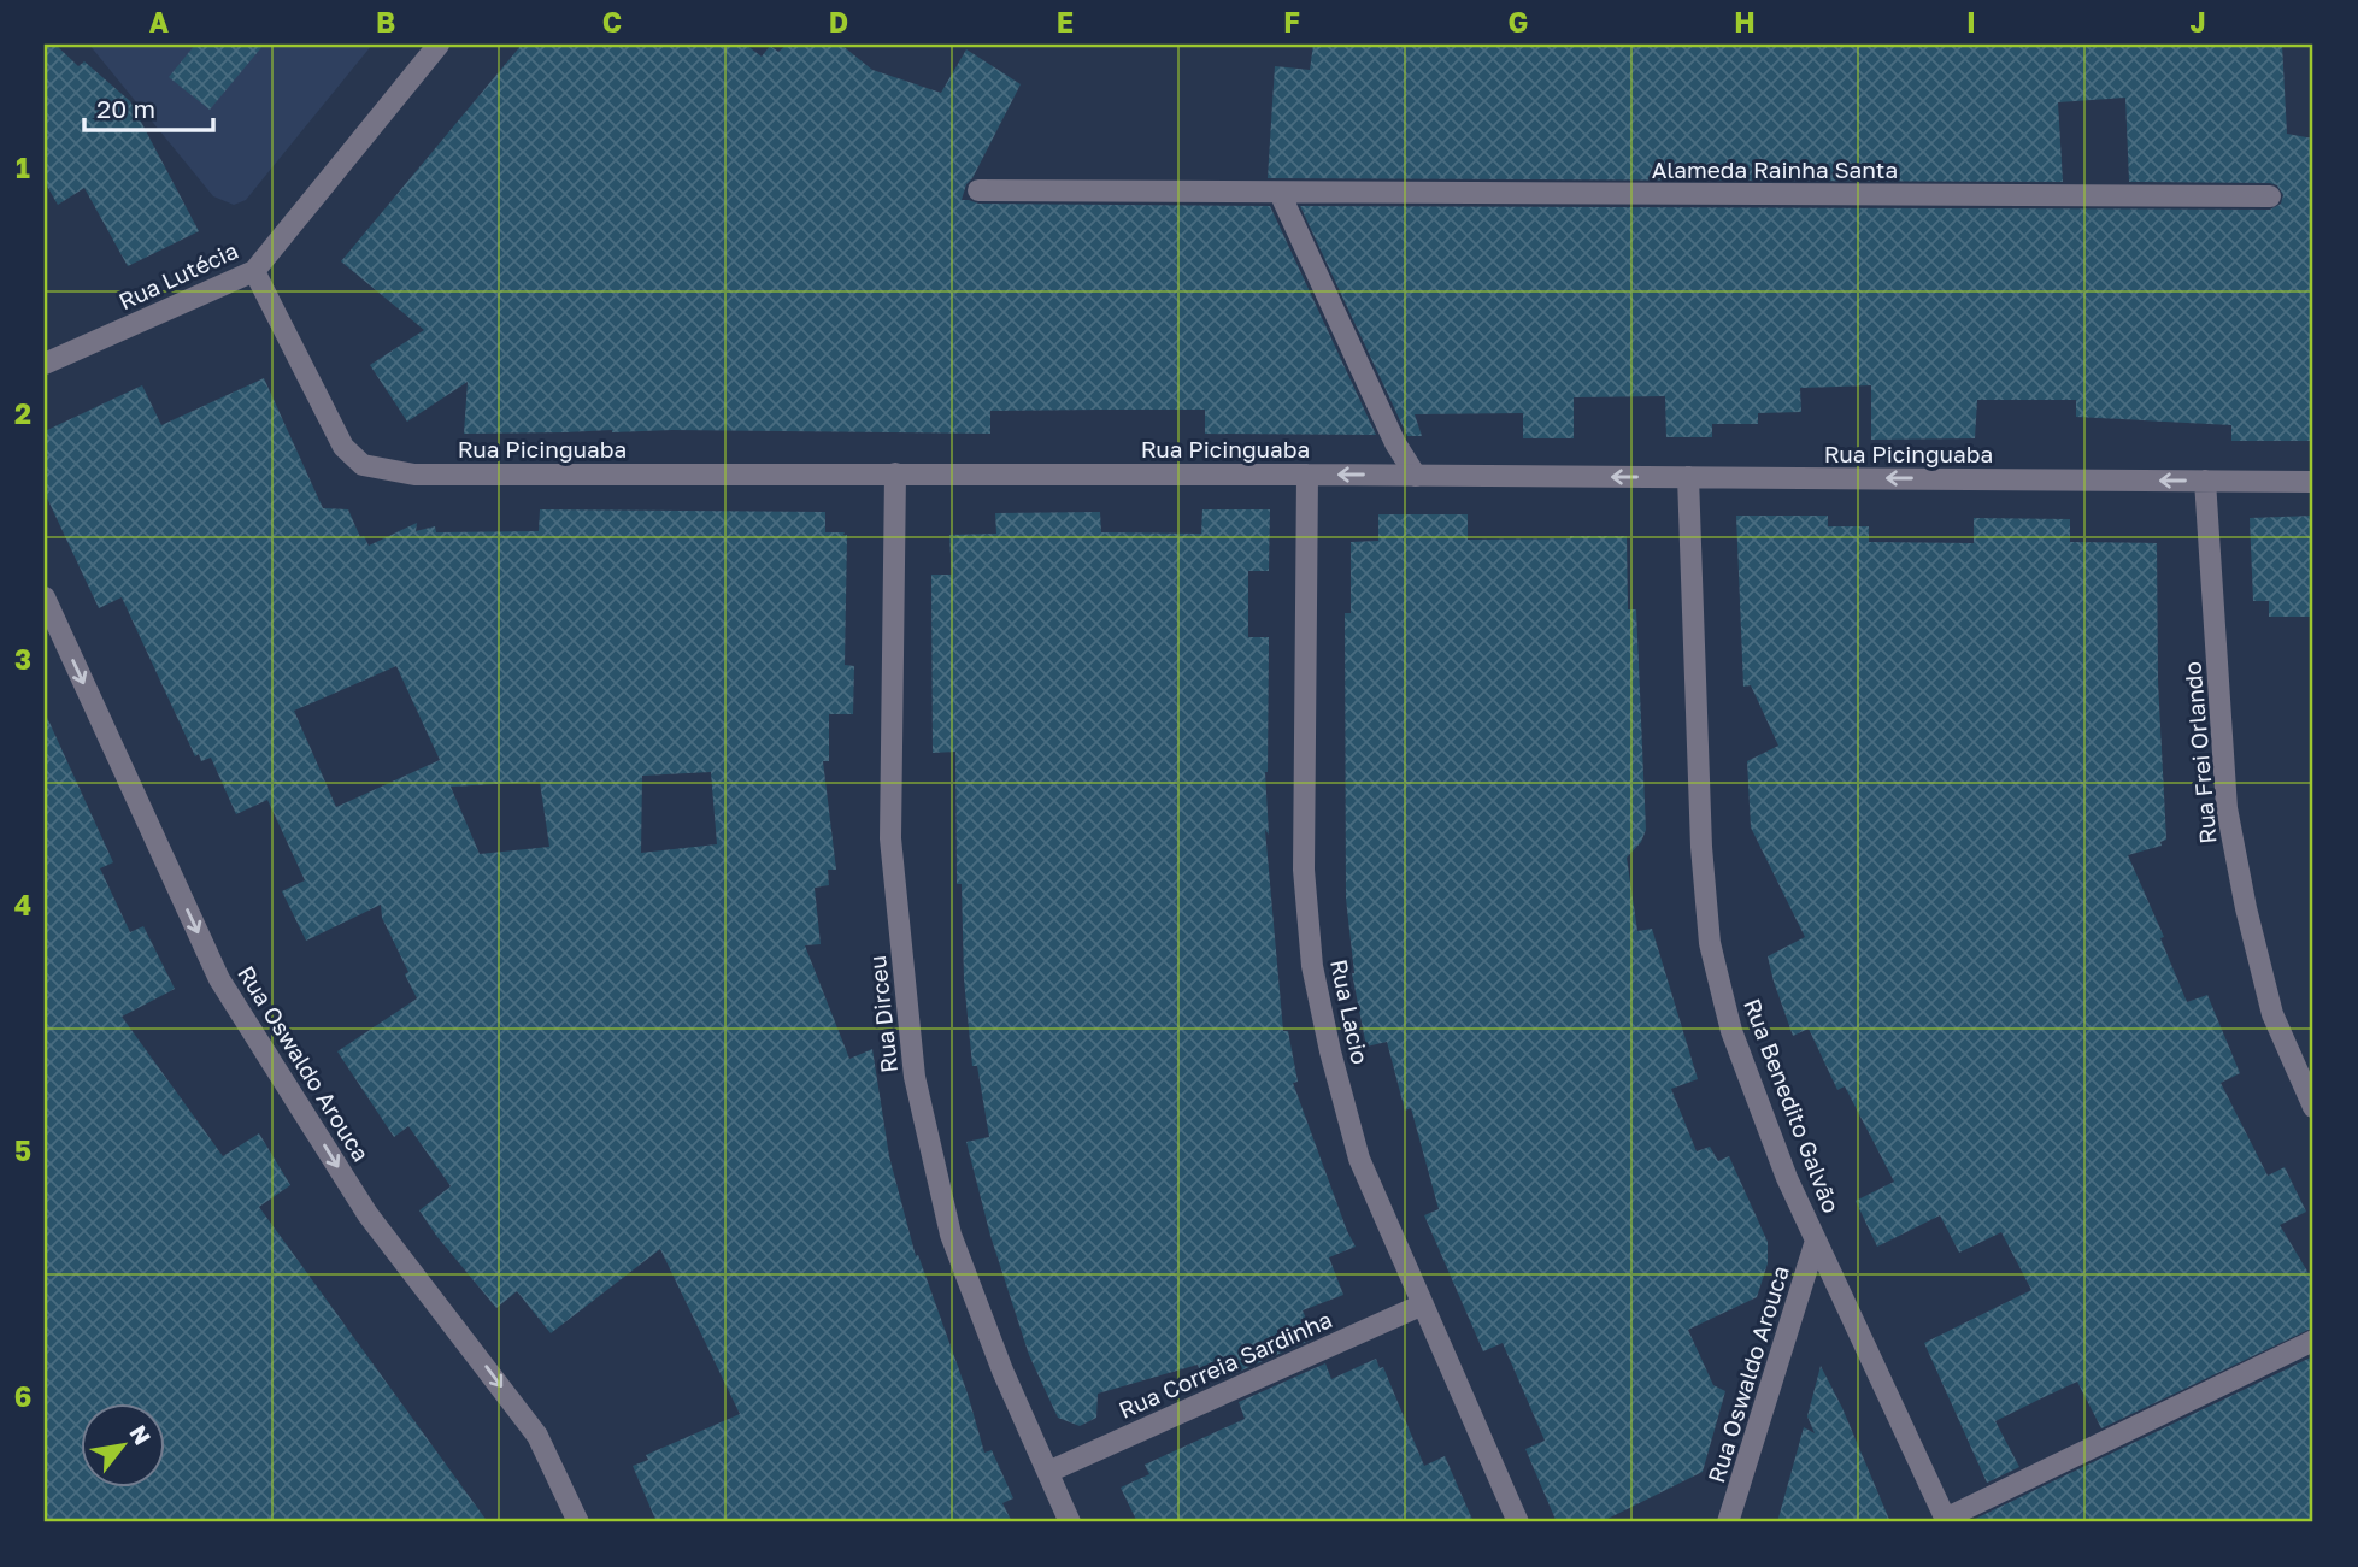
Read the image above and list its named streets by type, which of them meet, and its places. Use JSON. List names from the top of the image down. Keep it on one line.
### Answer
{"streets":{"street":["Alameda Rainha Santa","Rua Lutécia","Rua Picinguaba","Rua Frei Orlando","Rua Lacio","Rua Dirceu","Rua Oswaldo Arouca","Rua Benedito Galvão","Rua Correia Sardinha"]},"crossings":[["Rua Lutécia","Rua Picinguaba"],["Rua Picinguaba","Rua Frei Orlando"],["Rua Picinguaba","Rua Lacio"],["Rua Picinguaba","Rua Dirceu"],["Rua Picinguaba","Rua Benedito Galvão"],["Rua Lacio","Rua Correia Sardinha"],["Rua Dirceu","Rua Correia Sardinha"],["Rua Oswaldo Arouca","Rua Benedito Galvão"]],"one_way":["Rua Picinguaba","Rua Oswaldo Arouca"],"scale_bar":"20 m","north":"top right","grid":{"columns":["A","B","C","D","E","F","G","H","I","J"],"rows":["1","2","3","4","5","6"]}}
